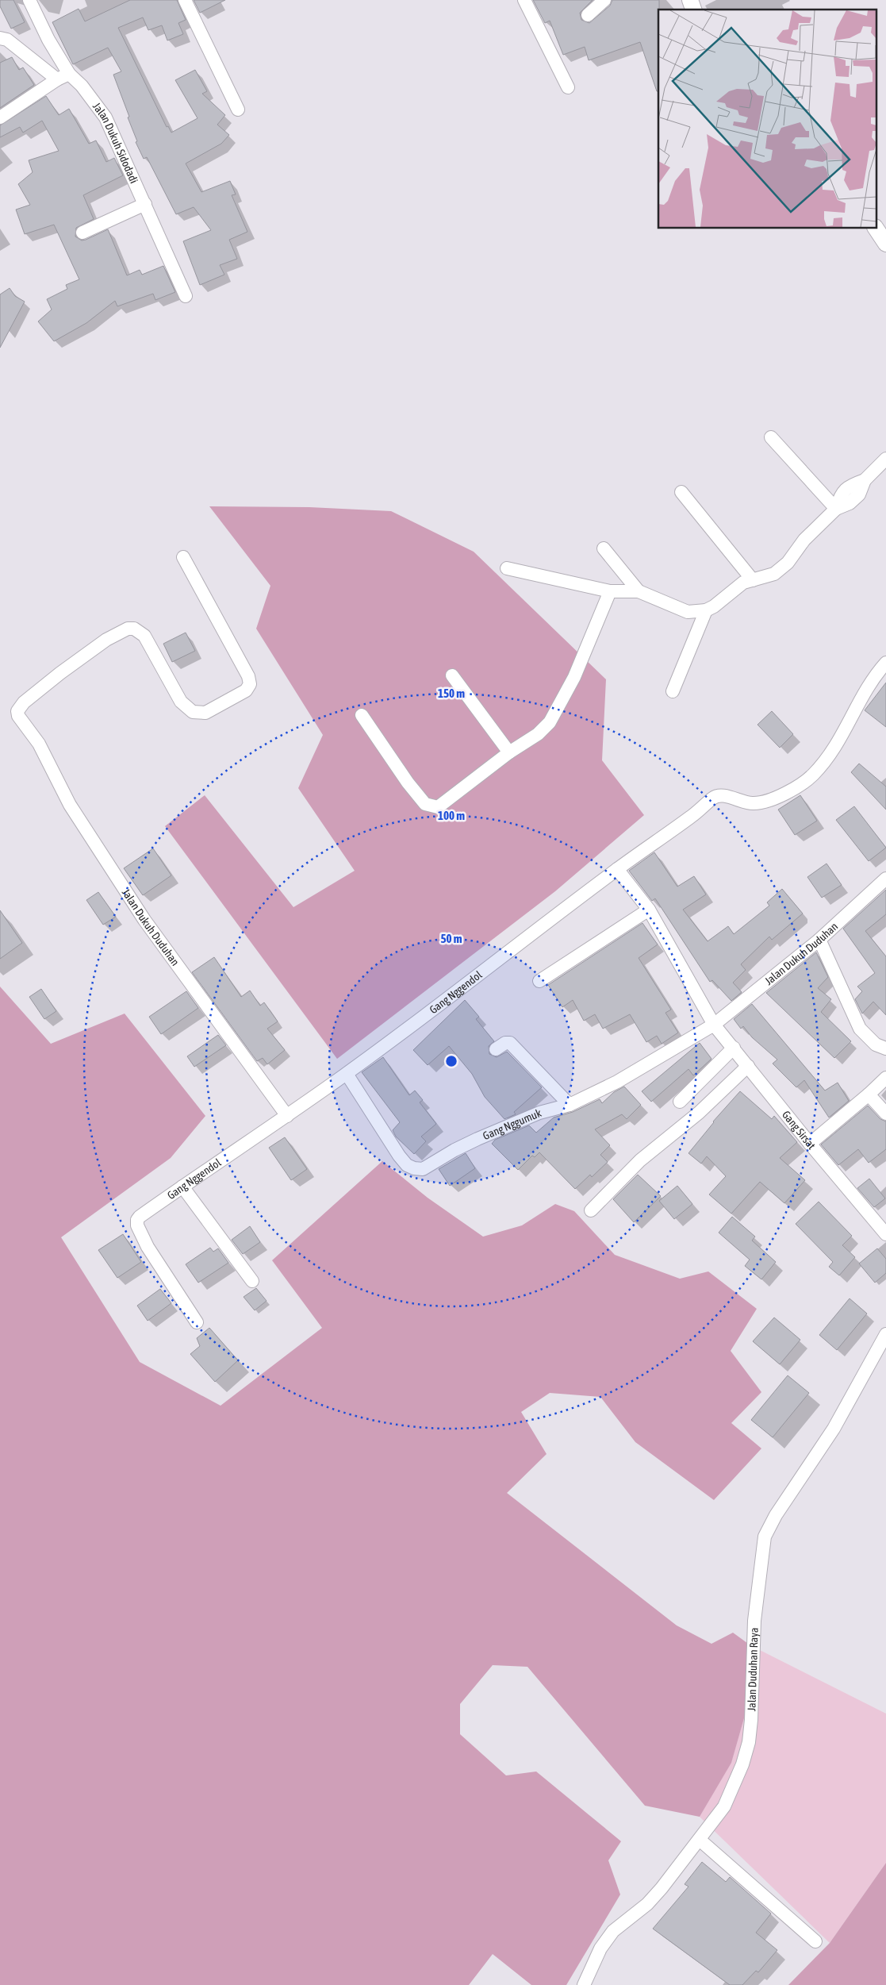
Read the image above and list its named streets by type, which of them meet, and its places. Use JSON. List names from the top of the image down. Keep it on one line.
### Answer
{"streets":{"street":["Jalan Dukuh Sidodadi","Jalan Dukuh Duduhan","Gang Nggendol","Gang Nggumuk","Gang Sirsat","Jalan Duduhan Raya"]},"crossings":[["Jalan Dukuh Duduhan","Gang Nggendol"],["Jalan Dukuh Duduhan","Gang Nggumuk"],["Jalan Dukuh Duduhan","Gang Sirsat"],["Gang Nggendol","Gang Nggumuk"],["Gang Nggumuk","Gang Sirsat"]],"rings":["150 m","100 m","50 m"]}
